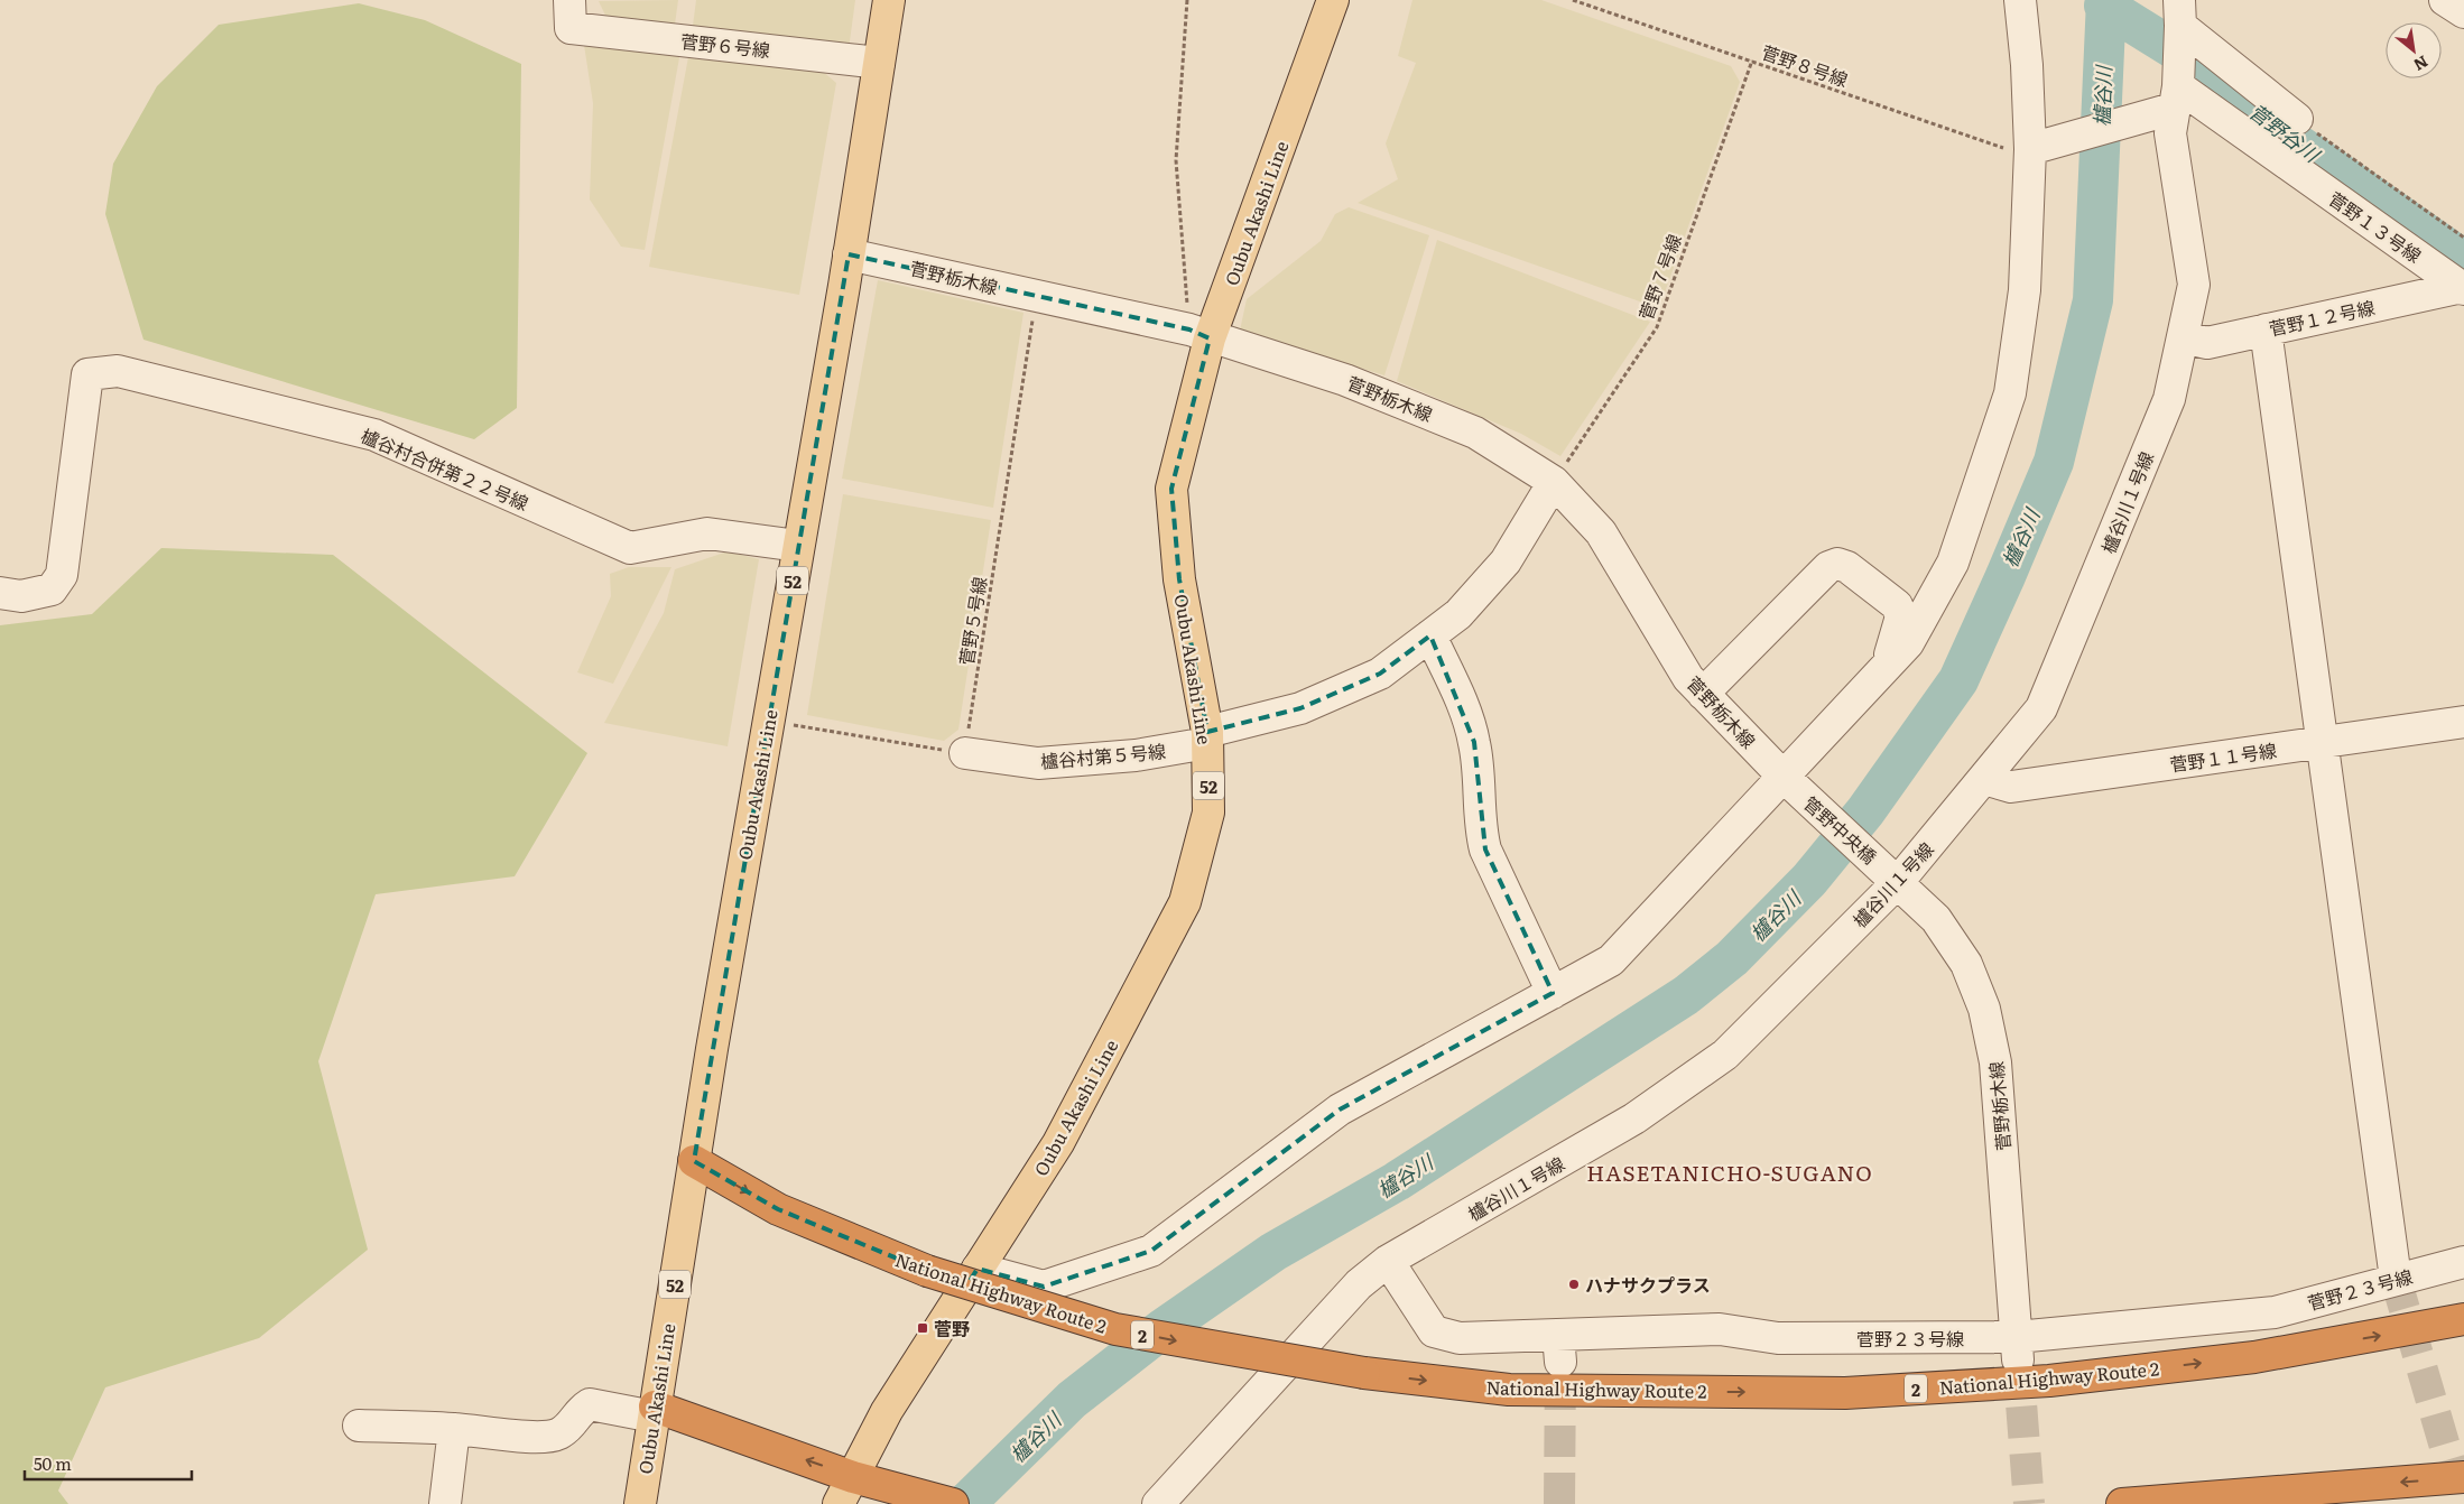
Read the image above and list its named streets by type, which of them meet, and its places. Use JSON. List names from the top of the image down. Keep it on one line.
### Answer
{"streets":{"highway":["National Highway Route 2","2"],"main road":["Oubu Akashi Line","52"],"street":["菅野６号線","菅野１３号線","菅野栃木線","菅野１２号線","櫨谷村合併第２２号線","櫨谷川１号線","櫨谷村第５号線","菅野１１号線","管野中央橋","菅野２３号線"],"path":["菅野８号線","菅野７号線","菅野５号線"]},"crossings":[["菅野６号線","Oubu Akashi Line"],["菅野８号線","菅野７号線"],["Oubu Akashi Line","菅野栃木線"],["Oubu Akashi Line","櫨谷村合併第２２号線"],["Oubu Akashi Line","櫨谷村第５号線"],["Oubu Akashi Line","National Highway Route 2"],["菅野１３号線","菅野１２号線"],["菅野１３号線","櫨谷川１号線"],["菅野栃木線","菅野７号線"],["菅野栃木線","櫨谷川１号線"],["菅野栃木線","菅野５号線"],["菅野栃木線","櫨谷村第５号線"],["菅野栃木線","管野中央橋"],["菅野栃木線","菅野２３号線"],["菅野７号線","櫨谷村第５号線"],["菅野１２号線","櫨谷川１号線"],["櫨谷川１号線","菅野１１号線"],["櫨谷川１号線","管野中央橋"],["櫨谷川１号線","菅野２３号線"],["菅野５号線","櫨谷村第５号線"]],"districts":["HASETANICHO-SUGANO"],"water":["櫨谷川","菅野谷川"],"places":{"other":["ハナサクプラス"],"transit":["菅野"]},"scale_bar":"50 m","north":"bottom right"}
